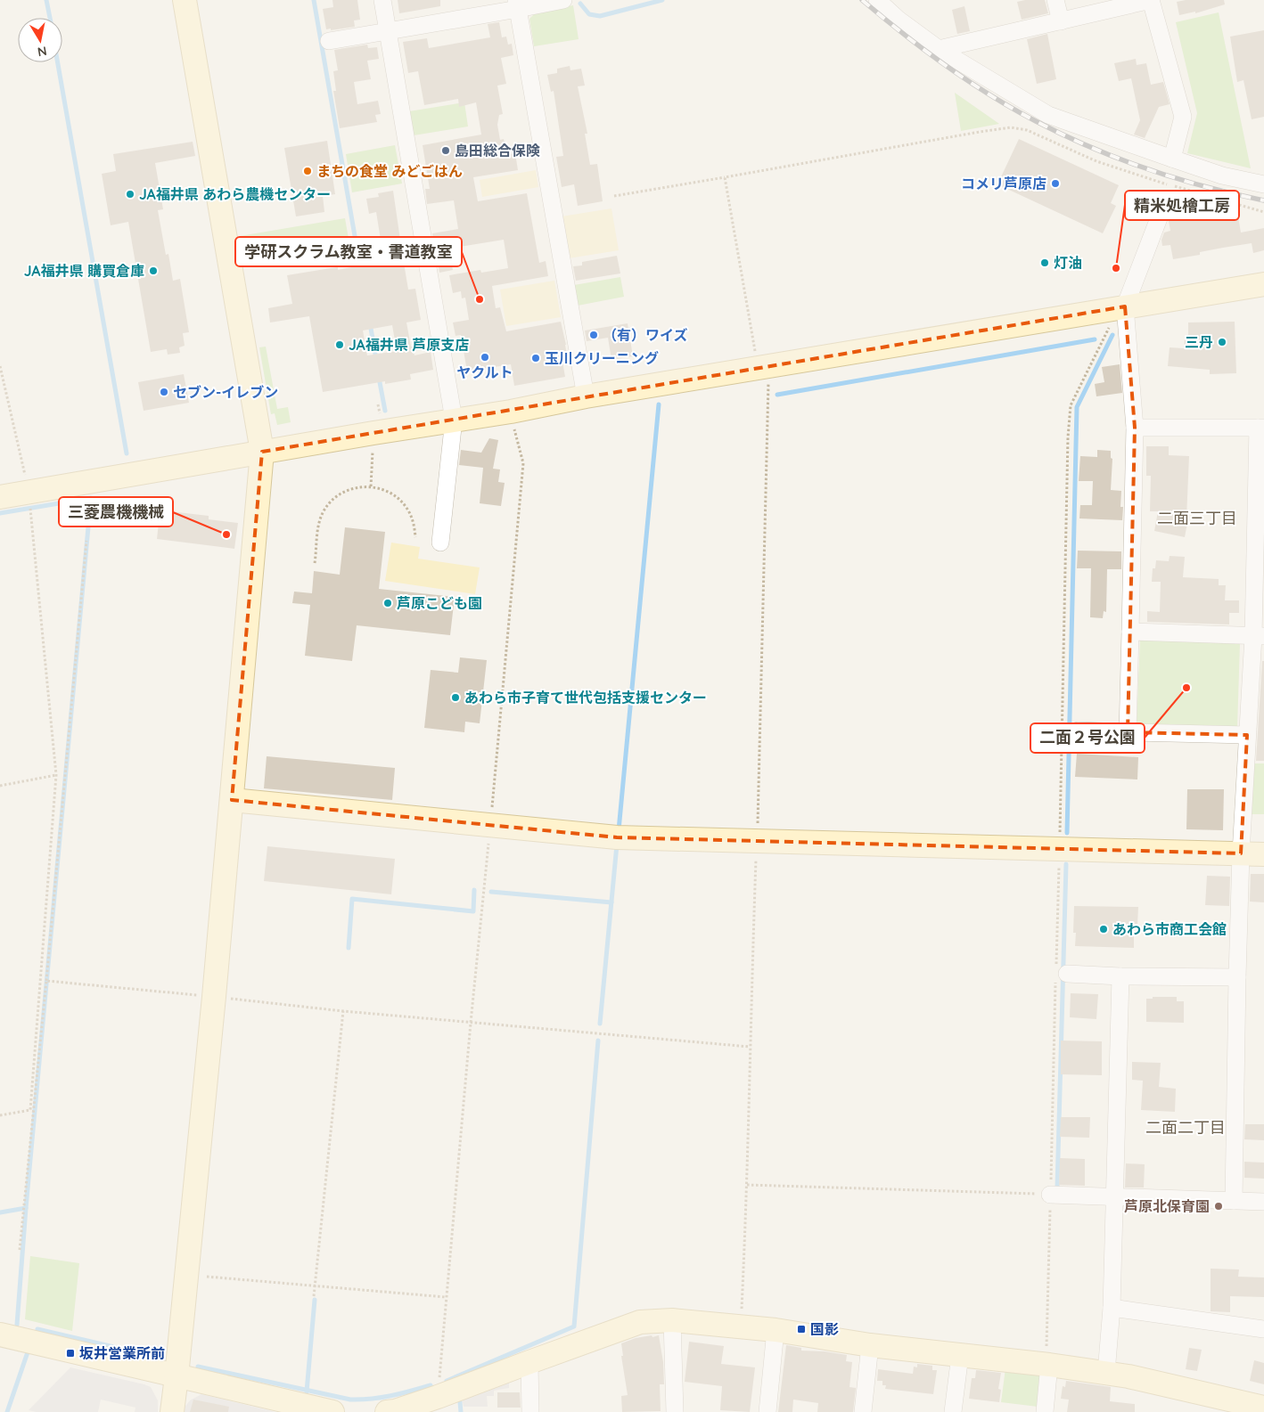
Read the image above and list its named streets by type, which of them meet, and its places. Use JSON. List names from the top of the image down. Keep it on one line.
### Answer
{"districts":["二面三丁目","二面二丁目"],"places":{"other":["島田総合保険","まちの食堂 みどごはん","コメリ芦原店","JA福井県 あわら農機センター","灯油","精米処檜工房","JA福井県 購買倉庫","学研スクラム教室・書道教室","（有）ワイズ","三丹","JA福井県 芦原支店","ヤクルト","玉川クリーニング","セブン-イレブン","三菱農機機械","芦原こども園","二面２号公園","あわら市子育て世代包括支援センター","あわら市商工会館","芦原北保育園"],"transit":["国影","坂井営業所前"]},"north":"bottom"}
